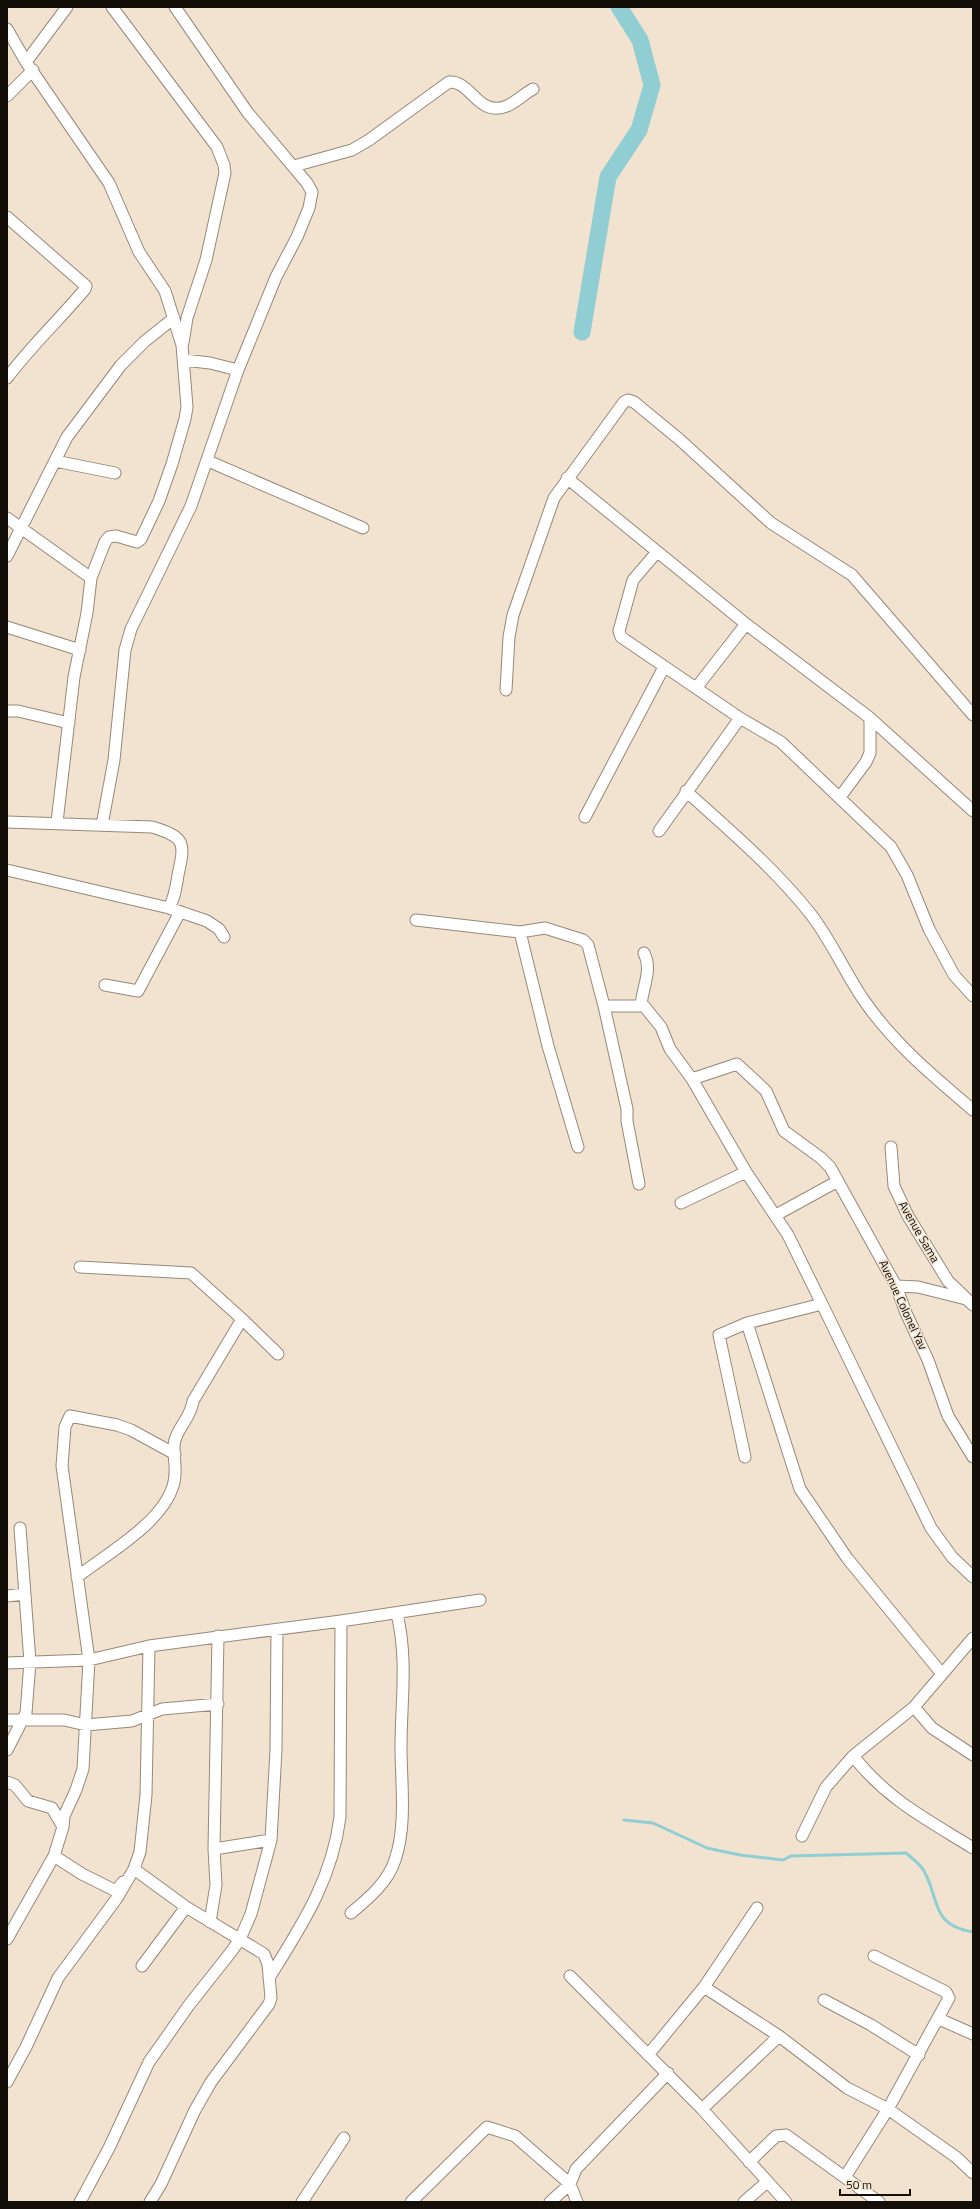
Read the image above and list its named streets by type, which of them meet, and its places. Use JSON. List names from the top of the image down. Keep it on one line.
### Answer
{"streets":{"street":["Avenue Sama","Avenue Colonel Yav"]},"scale_bar":"50 m"}
